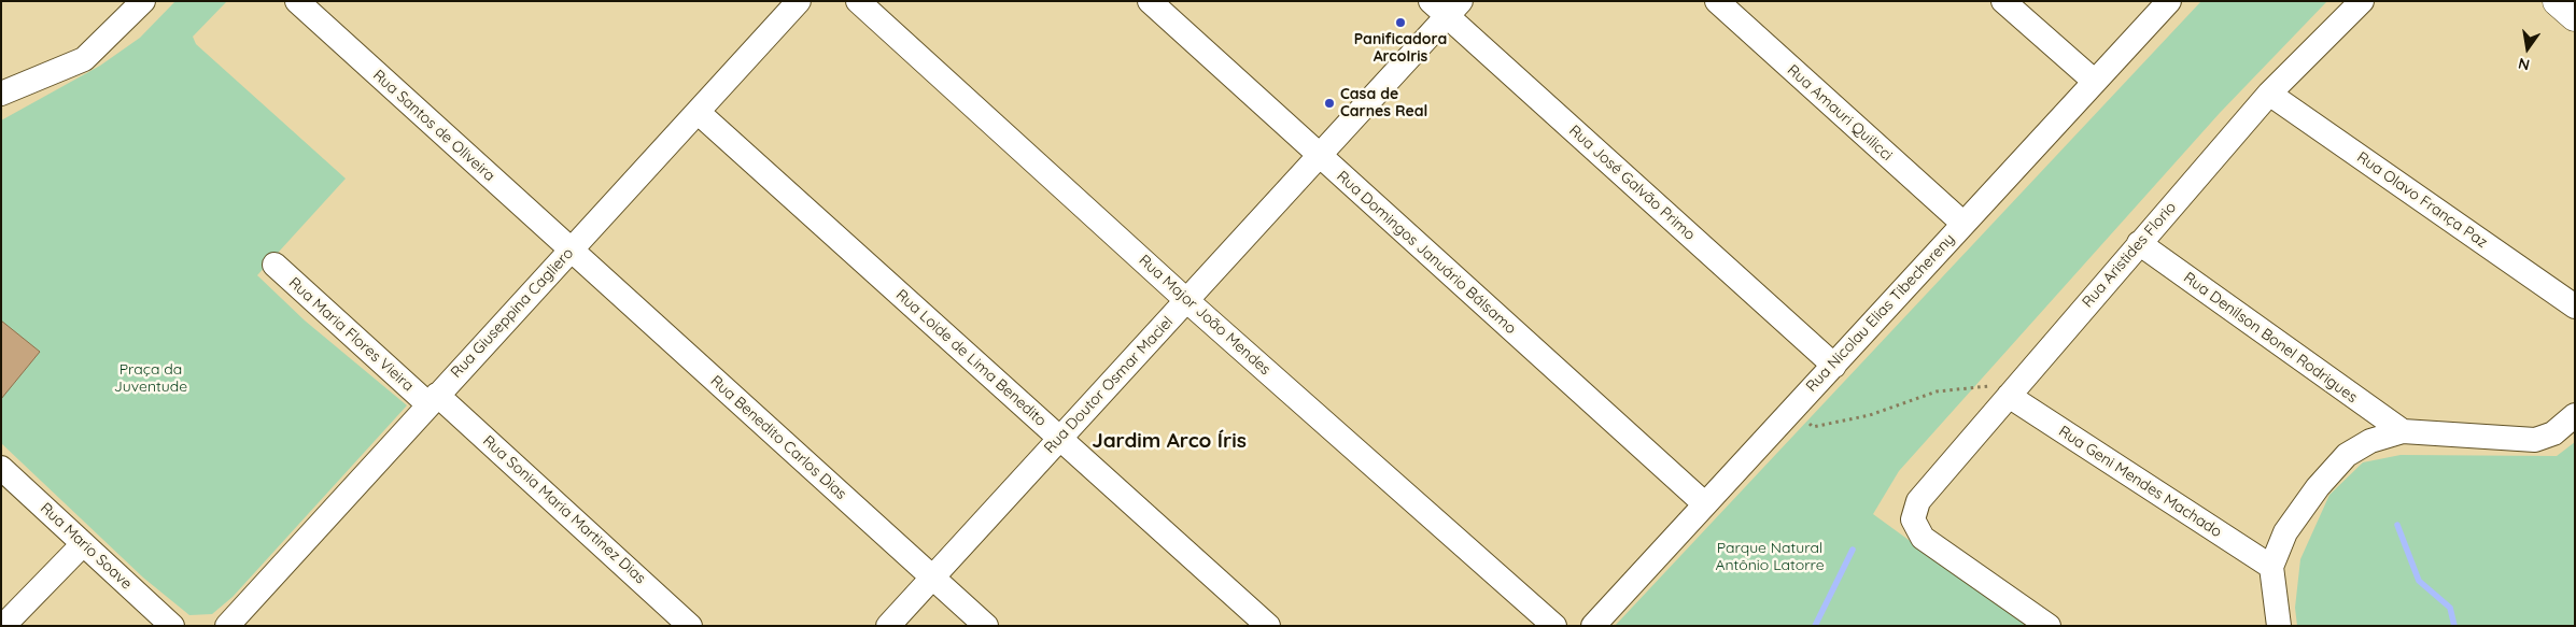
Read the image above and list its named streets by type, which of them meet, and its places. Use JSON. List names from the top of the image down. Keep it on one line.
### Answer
{"streets":{"street":["Rua Amauri Quilicci","Rua Santos de Oliveira","Rua José Galvão Primo","Rua Olavo França Paz","Rua Domingos Januário Bálsamo","Rua Aristides Florio","Rua Giuseppina Cagliero","Rua Nicolau Elias Tibechereny","Rua Major João Mendes","Rua Maria Flores Vieira","Rua Denilson Bonel Rodrigues","Rua Loide de Lima Benedito","Rua Doutor Osmar Maciel","Rua Benedito Carlos Dias","Rua Geni Mendes Machado","Rua Sonia Maria Martinez Dias","Rua Mario Soave"]},"crossings":[["Rua Amauri Quilicci","Rua Nicolau Elias Tibechereny"],["Rua Santos de Oliveira","Rua Giuseppina Cagliero"],["Rua Santos de Oliveira","Rua Benedito Carlos Dias"],["Rua José Galvão Primo","Rua Nicolau Elias Tibechereny"],["Rua José Galvão Primo","Rua Doutor Osmar Maciel"],["Rua Olavo França Paz","Rua Aristides Florio"],["Rua Domingos Januário Bálsamo","Rua Nicolau Elias Tibechereny"],["Rua Domingos Januário Bálsamo","Rua Doutor Osmar Maciel"],["Rua Aristides Florio","Rua Denilson Bonel Rodrigues"],["Rua Aristides Florio","Rua Geni Mendes Machado"],["Rua Giuseppina Cagliero","Rua Maria Flores Vieira"],["Rua Giuseppina Cagliero","Rua Loide de Lima Benedito"],["Rua Giuseppina Cagliero","Rua Benedito Carlos Dias"],["Rua Giuseppina Cagliero","Rua Sonia Maria Martinez Dias"],["Rua Major João Mendes","Rua Doutor Osmar Maciel"],["Rua Maria Flores Vieira","Rua Sonia Maria Martinez Dias"],["Rua Loide de Lima Benedito","Rua Doutor Osmar Maciel"],["Rua Doutor Osmar Maciel","Rua Benedito Carlos Dias"]],"districts":["Jardim Arco Íris"],"parks":["Praça da Juventude","Parque Natural Antônio Latorre"],"places":["Panificadora ArcoIris","Casa de Carnes Real"],"north":"bottom"}
